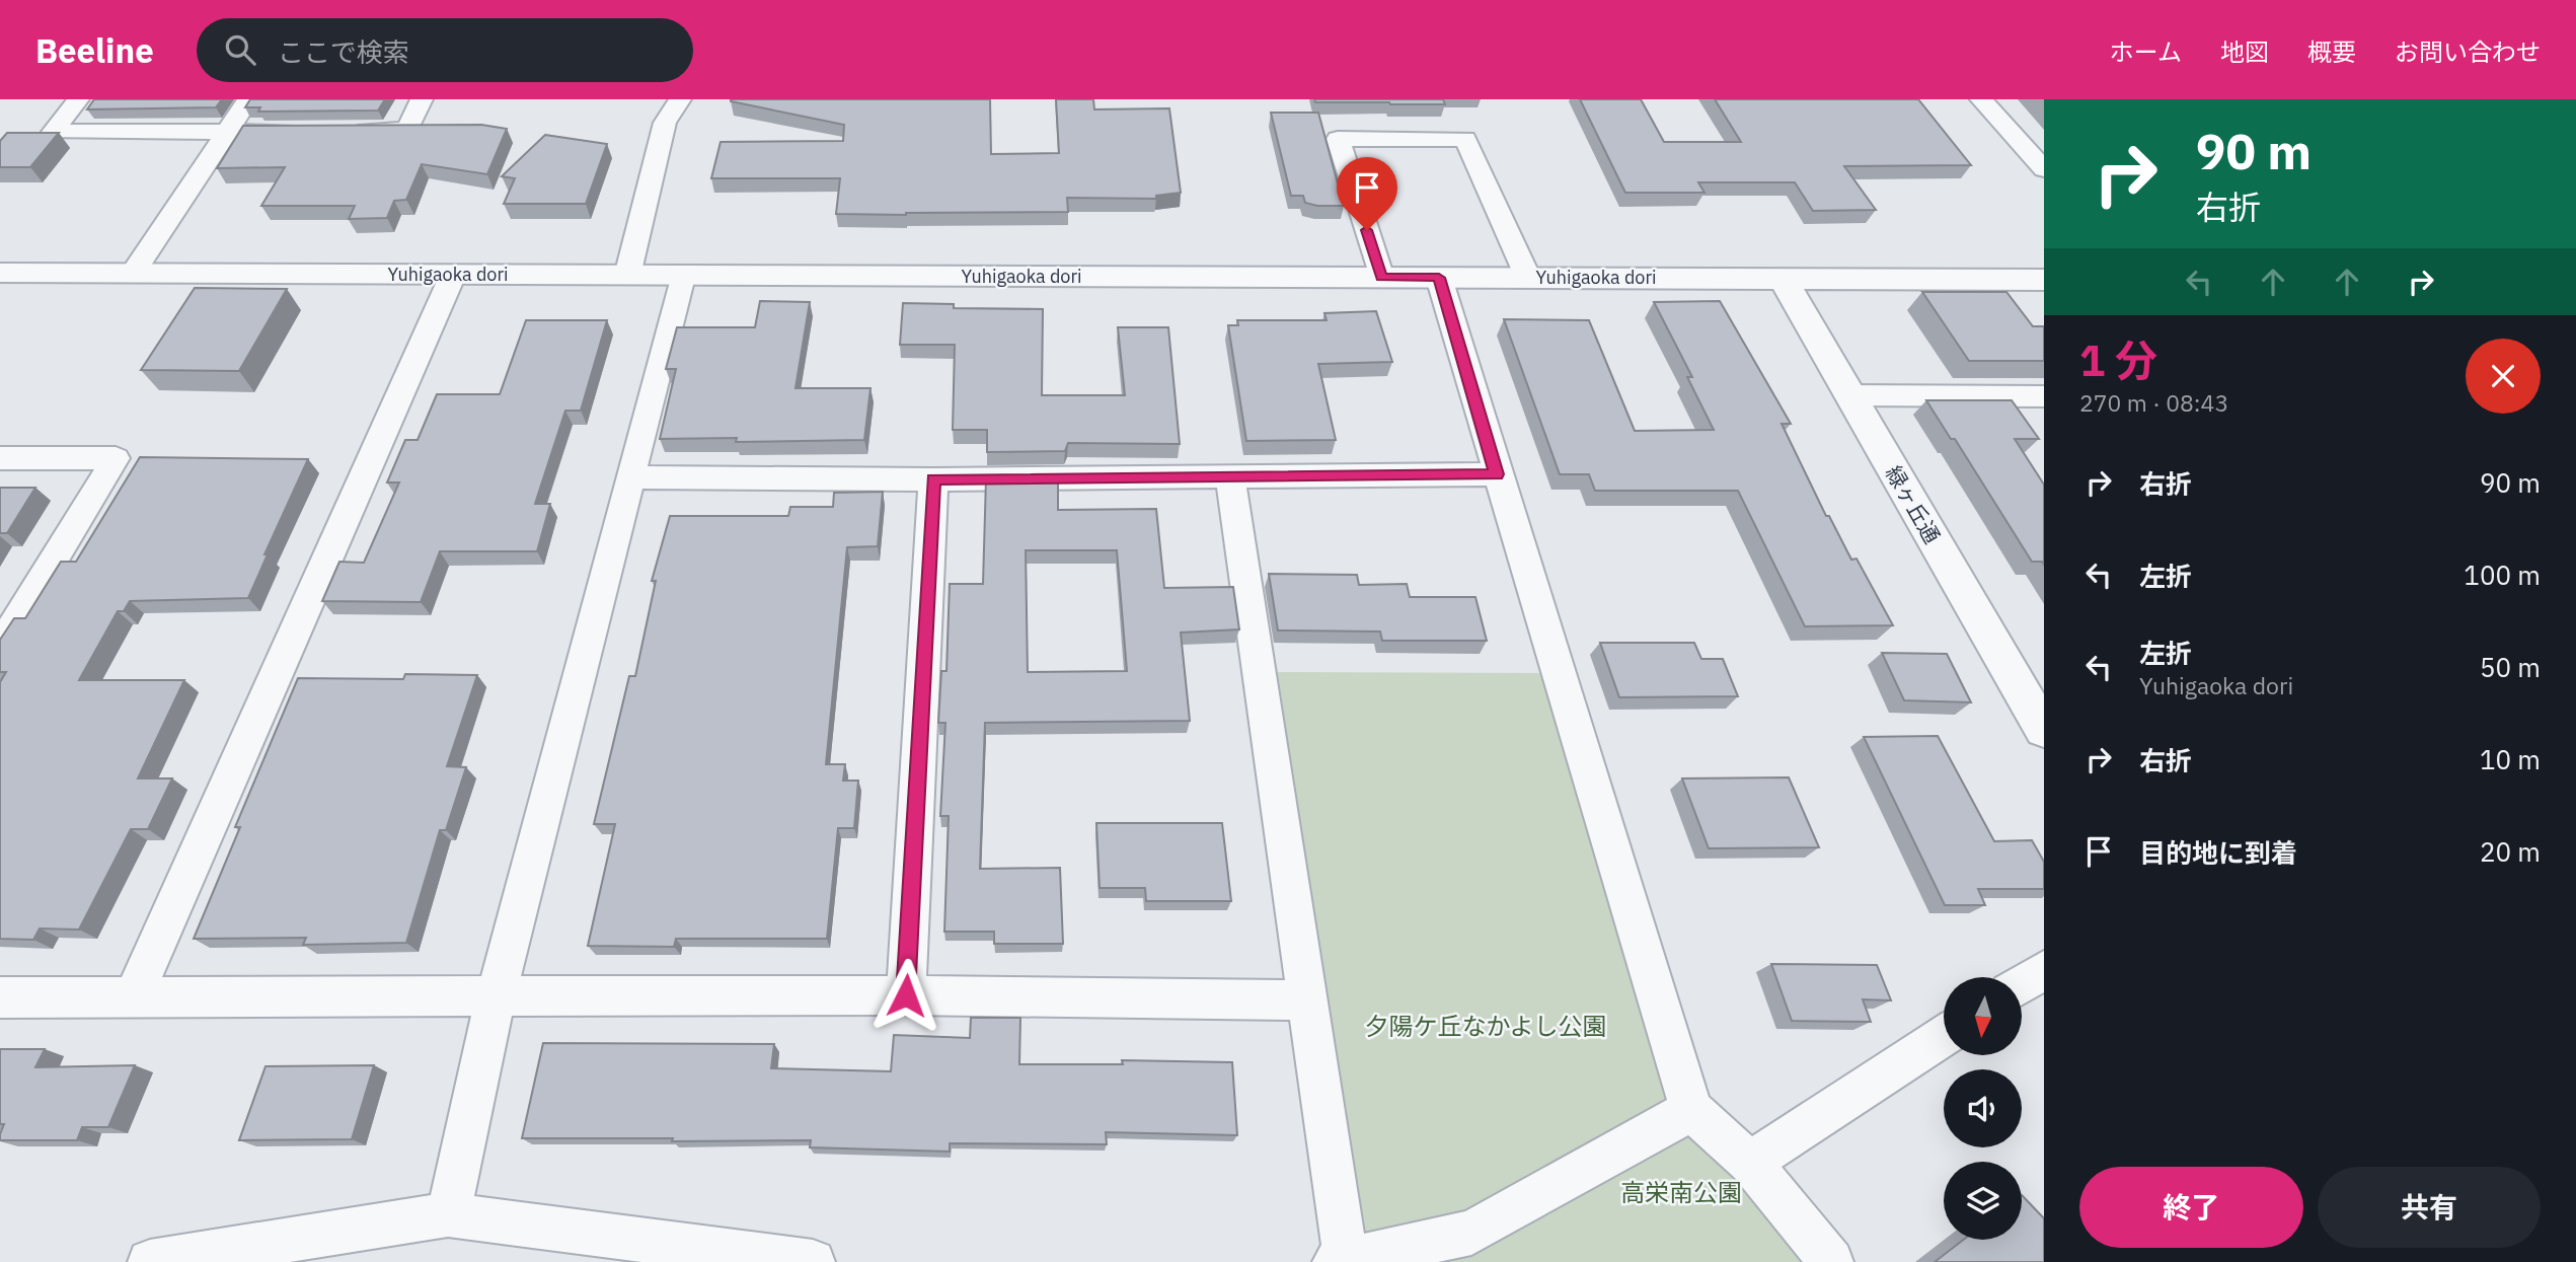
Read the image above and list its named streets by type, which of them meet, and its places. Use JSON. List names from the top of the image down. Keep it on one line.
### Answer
{"streets":{"street":["Yuhigaoka dori","緑ヶ丘通"]},"crossings":[["Yuhigaoka dori","緑ヶ丘通"]],"parks":["夕陽ケ丘なかよし公園","高栄南公園"],"north":"bottom","page":{"header":"Beeline","search":"ここで検索","nav":["ホーム","地図","概要","お問い合わせ"],"turn":["90 m","右折"],"heading":["1 分","270 m · 08:43"],"list":[{"name":"右折","value":"90 m"},{"name":"左折","value":"100 m"},{"name":"左折","note":"Yuhigaoka dori","value":"50 m"},{"name":"右折","value":"10 m"},{"name":"目的地に到着","value":"20 m"}],"buttons":["終了","共有"]}}
